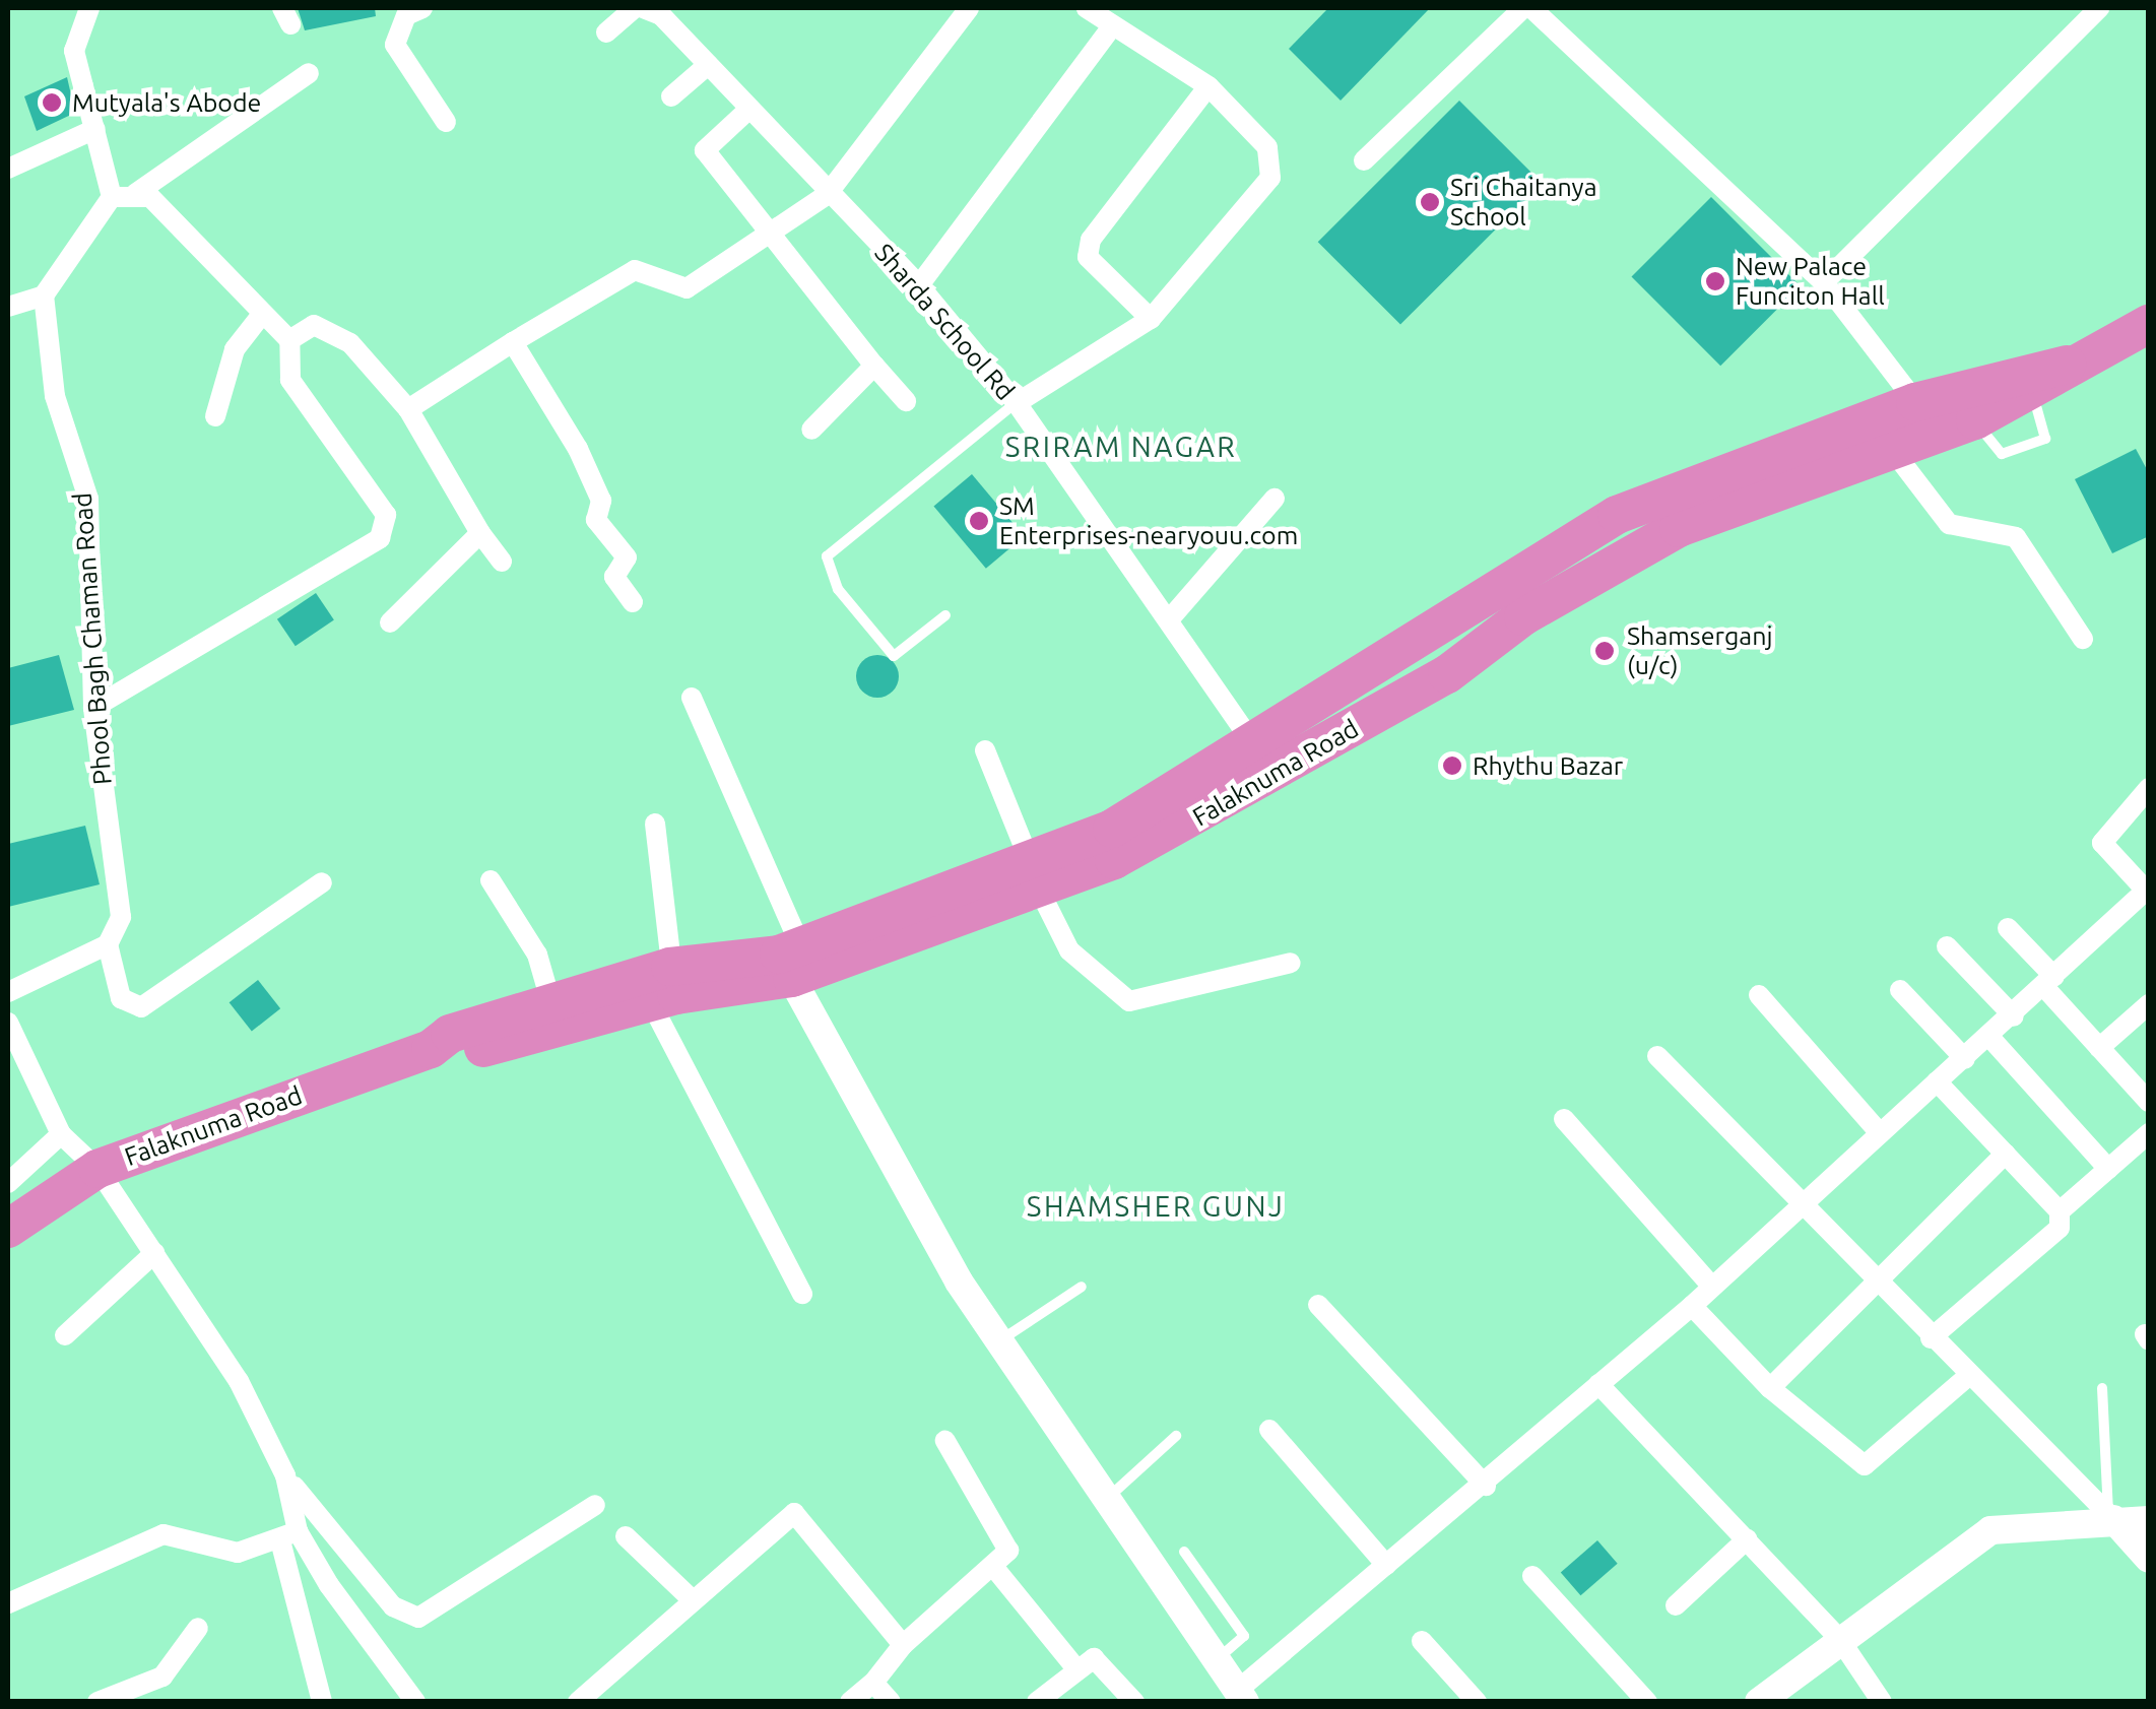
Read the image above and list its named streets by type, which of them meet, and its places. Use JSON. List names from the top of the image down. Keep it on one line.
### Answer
{"streets":{"highway":["Falaknuma Road"],"street":["Sharda School Rd","Phool Bagh Chaman Road"]},"crossings":[["Sharda School Rd","Falaknuma Road"]],"districts":["SRIRAM NAGAR","SHAMSHER GUNJ"],"places":["Mutyala's Abode","Sri Chaitanya School","New Palace Funciton Hall","SM Enterprises-nearyouu.com","Shamserganj (u/c)","Rhythu Bazar"]}
